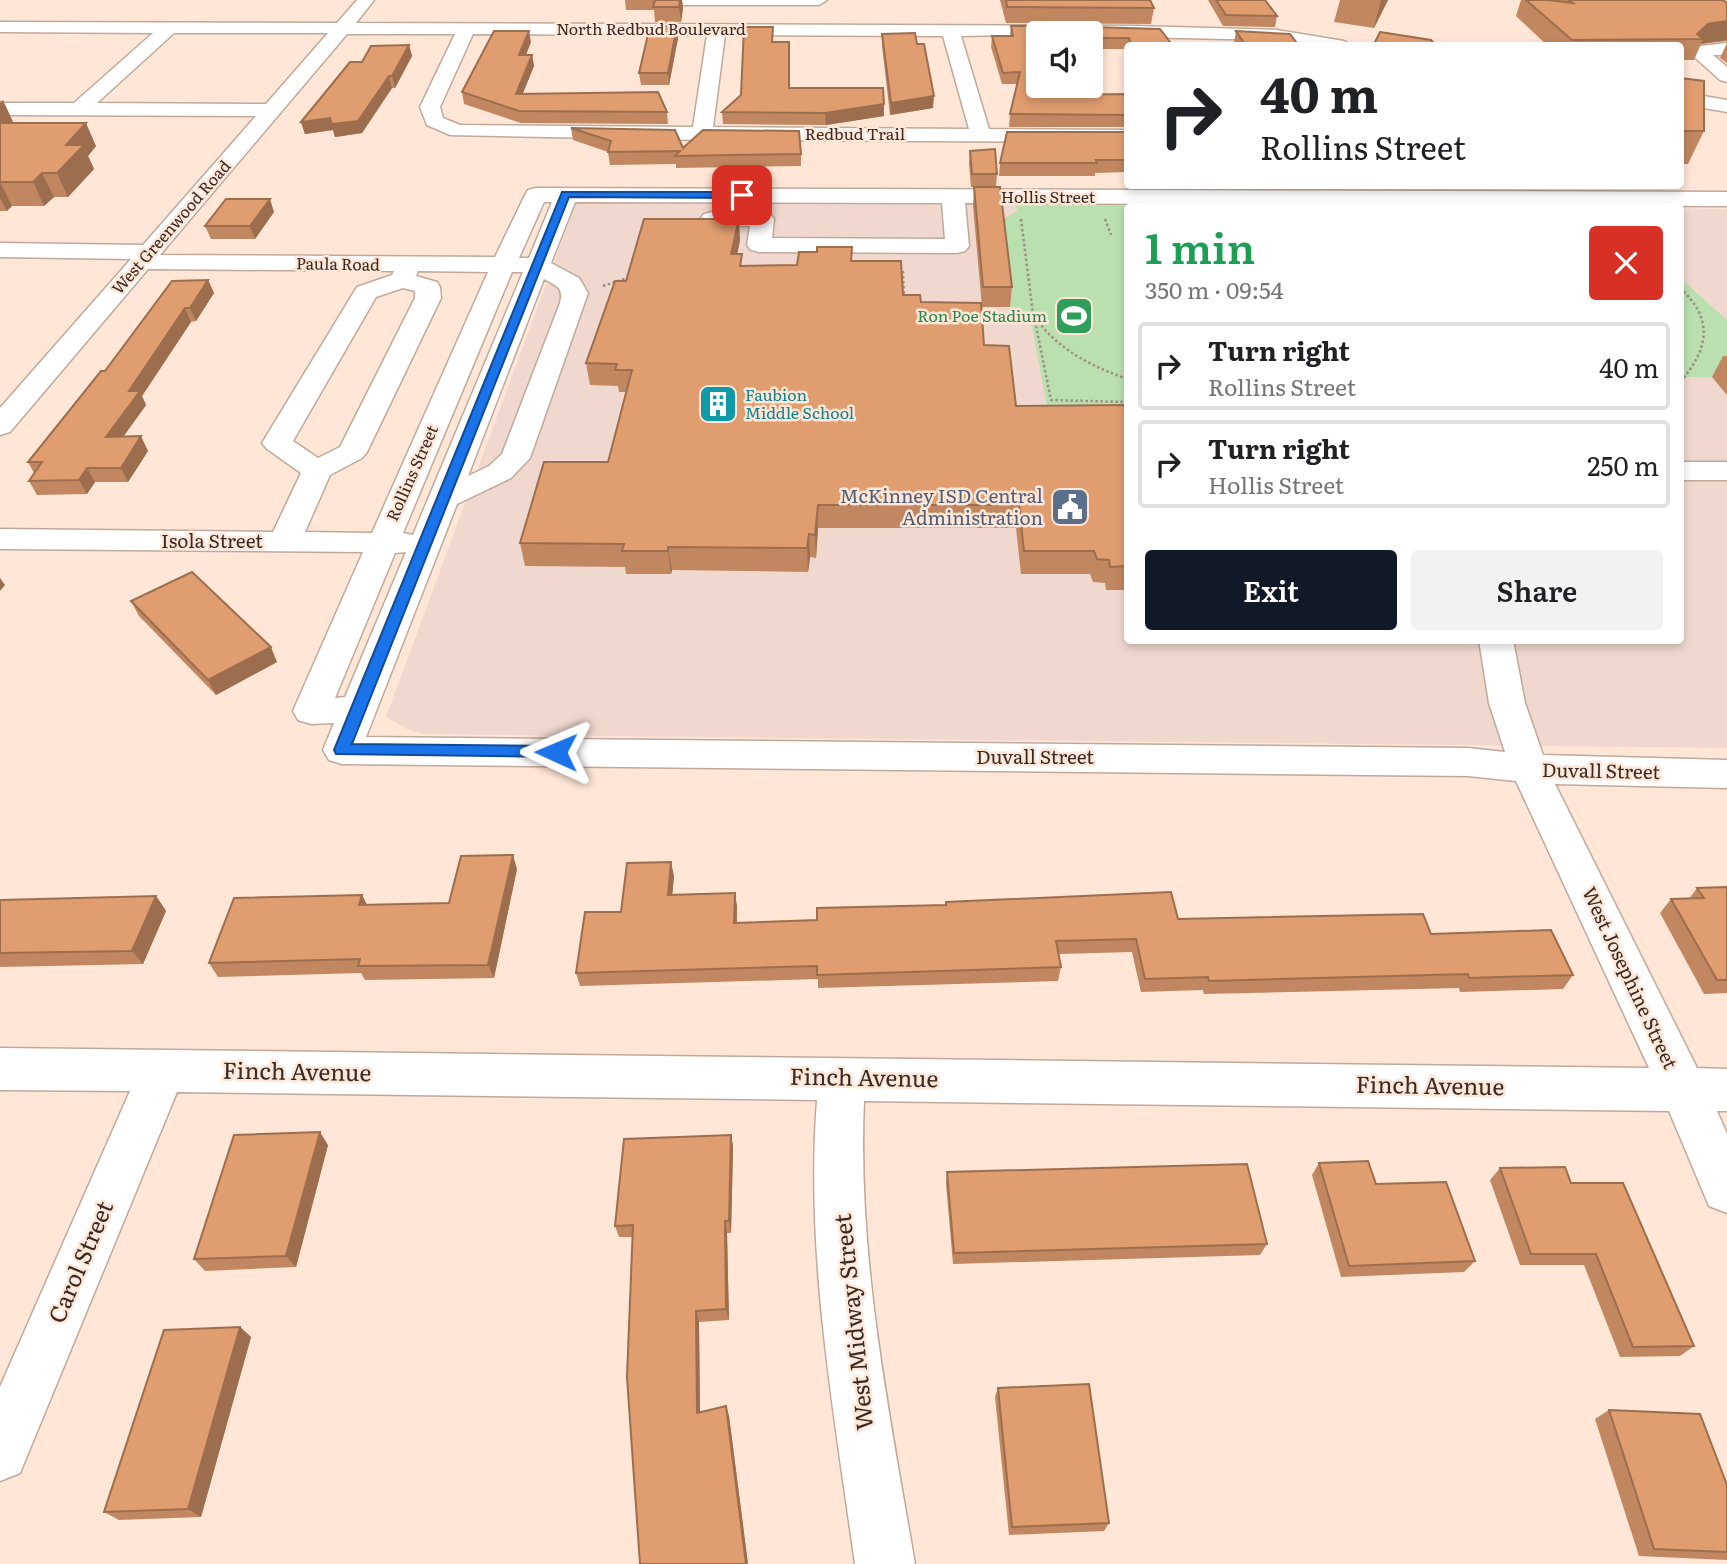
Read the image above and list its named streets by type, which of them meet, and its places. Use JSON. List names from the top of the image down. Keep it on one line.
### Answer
{"streets":{"street":["North Redbud Boulevard","Redbud Trail","Hollis Street","West Greenwood Road","Paula Road","Rollins Street","Isola Street","Duvall Street","West Josephine Street","Finch Avenue","Carol Street","West Midway Street"]},"crossings":[["North Redbud Boulevard","Redbud Trail"],["North Redbud Boulevard","West Greenwood Road"],["Hollis Street","Rollins Street"],["West Greenwood Road","Paula Road"],["Paula Road","Rollins Street"],["Rollins Street","Isola Street"],["Rollins Street","Duvall Street"],["Duvall Street","West Josephine Street"],["West Josephine Street","Finch Avenue"],["Finch Avenue","Carol Street"],["Finch Avenue","West Midway Street"]],"places":{"sports":["Ron Poe Stadium"],"building":["Faubion Middle School"],"public building":["McKinney ISD Central Administration"]},"page":{"turn":["40 m","Rollins Street"],"heading":["1 min","350 m · 09:54"],"list":[{"name":"Turn right","note":"Rollins Street","value":"40 m"},{"name":"Turn right","note":"Hollis Street","value":"250 m"}],"buttons":["Exit","Share"]}}
